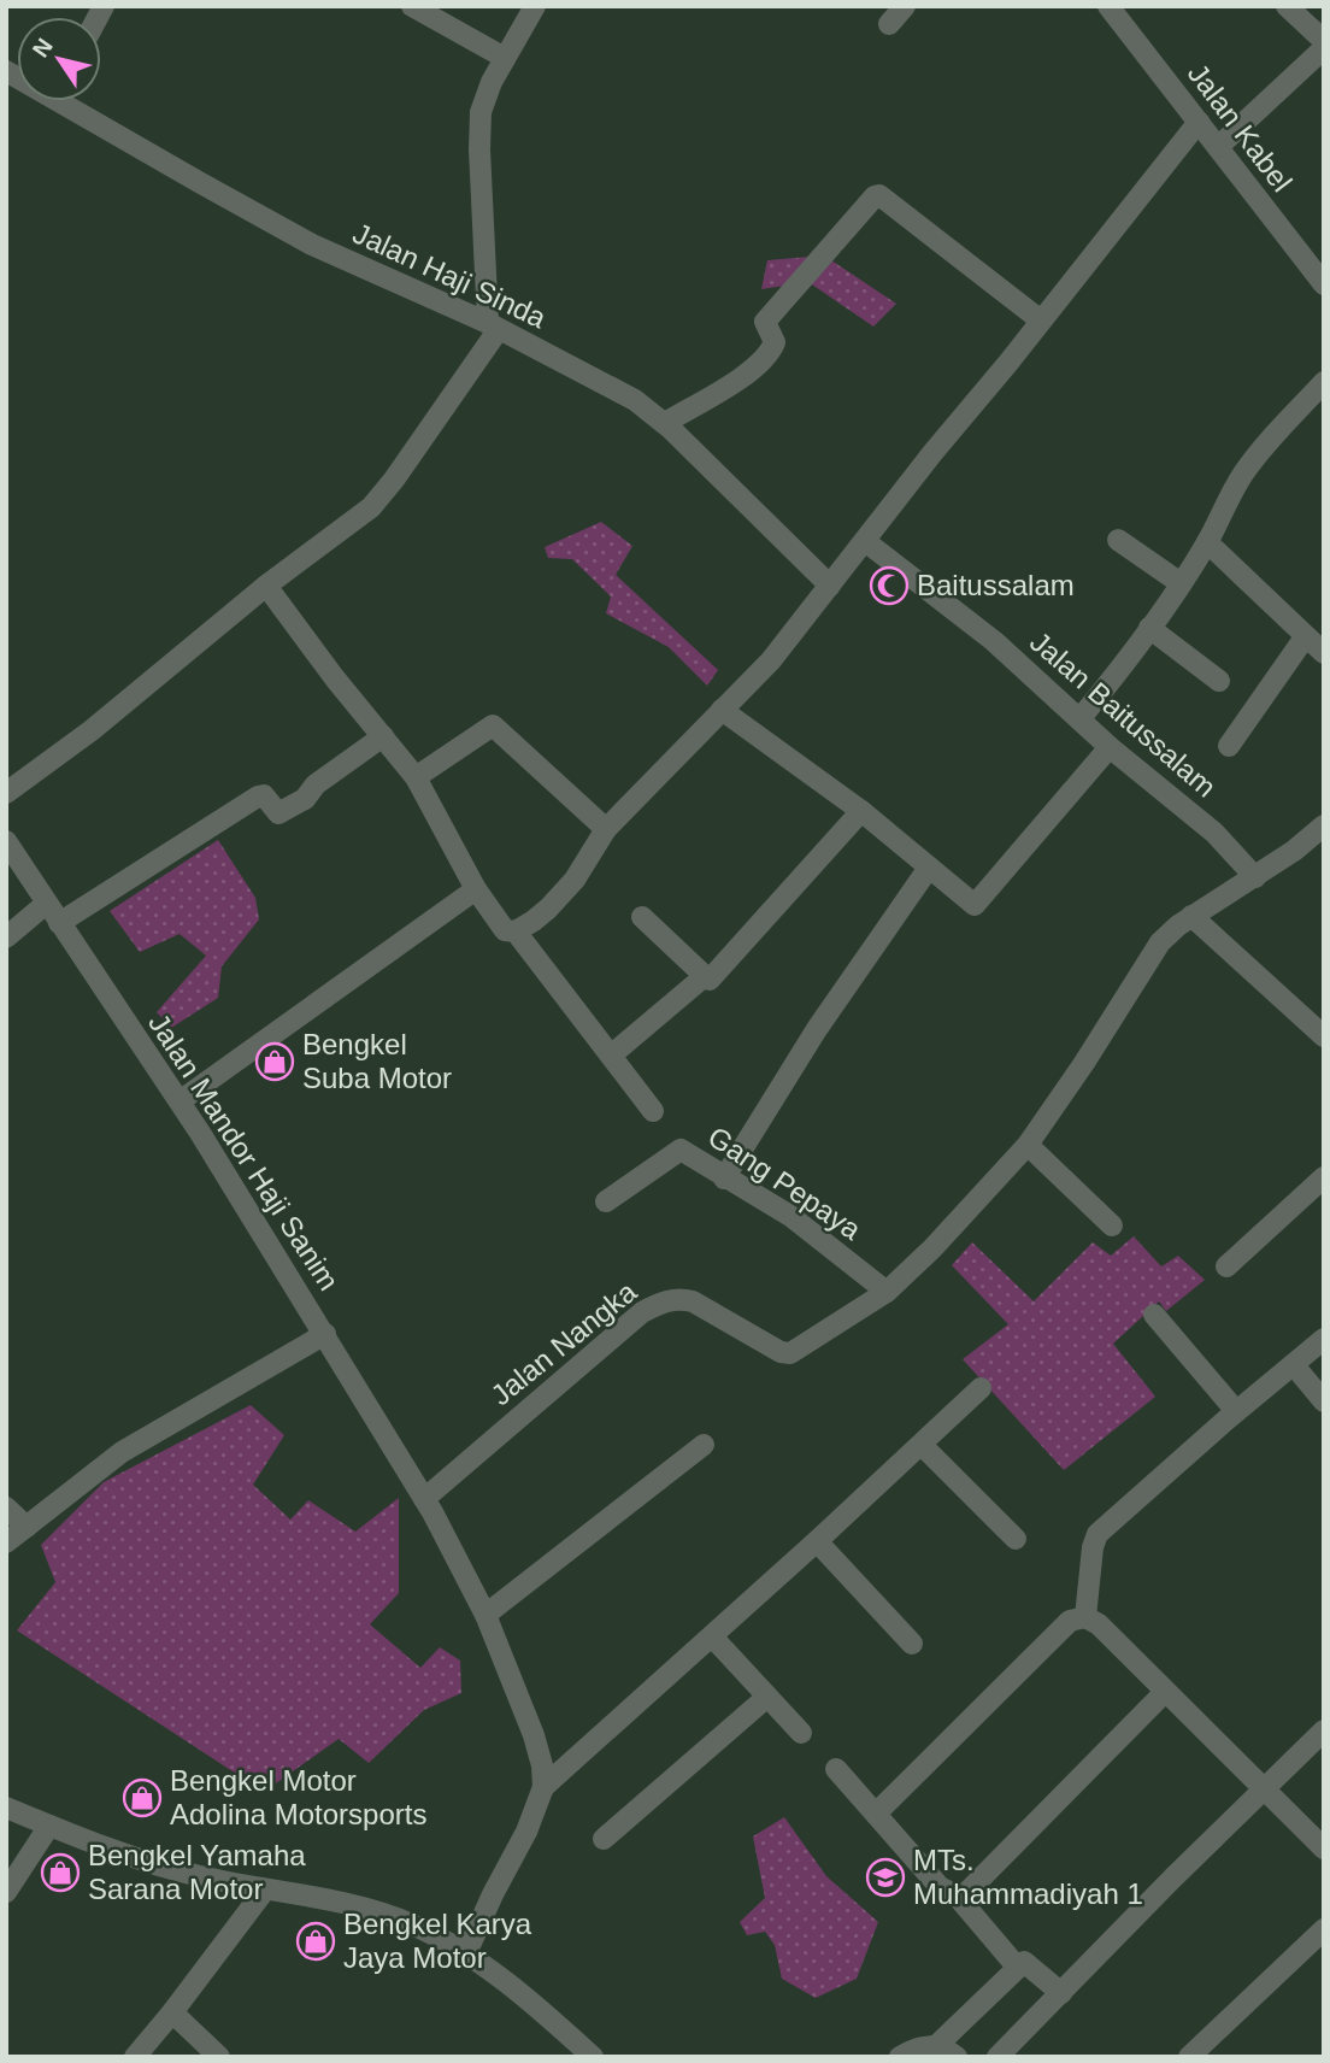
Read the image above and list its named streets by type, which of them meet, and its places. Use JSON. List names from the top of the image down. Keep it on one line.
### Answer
{"streets":{"street":["Jalan Kabel","Jalan Haji Sinda","Jalan Baitussalam","Jalan Mandor Haji Sanim","Gang Pepaya","Jalan Nangka"]},"crossings":[["Jalan Baitussalam","Jalan Nangka"],["Jalan Mandor Haji Sanim","Jalan Nangka"],["Gang Pepaya","Jalan Nangka"]],"places":{"mosque":["Baitussalam"],"shop":["Bengkel Suba Motor","Bengkel Motor Adolina Motorsports","Bengkel Yamaha Sarana Motor","Bengkel Karya Jaya Motor"],"school or university":["MTs. Muhammadiyah 1"]},"north":"top left"}
